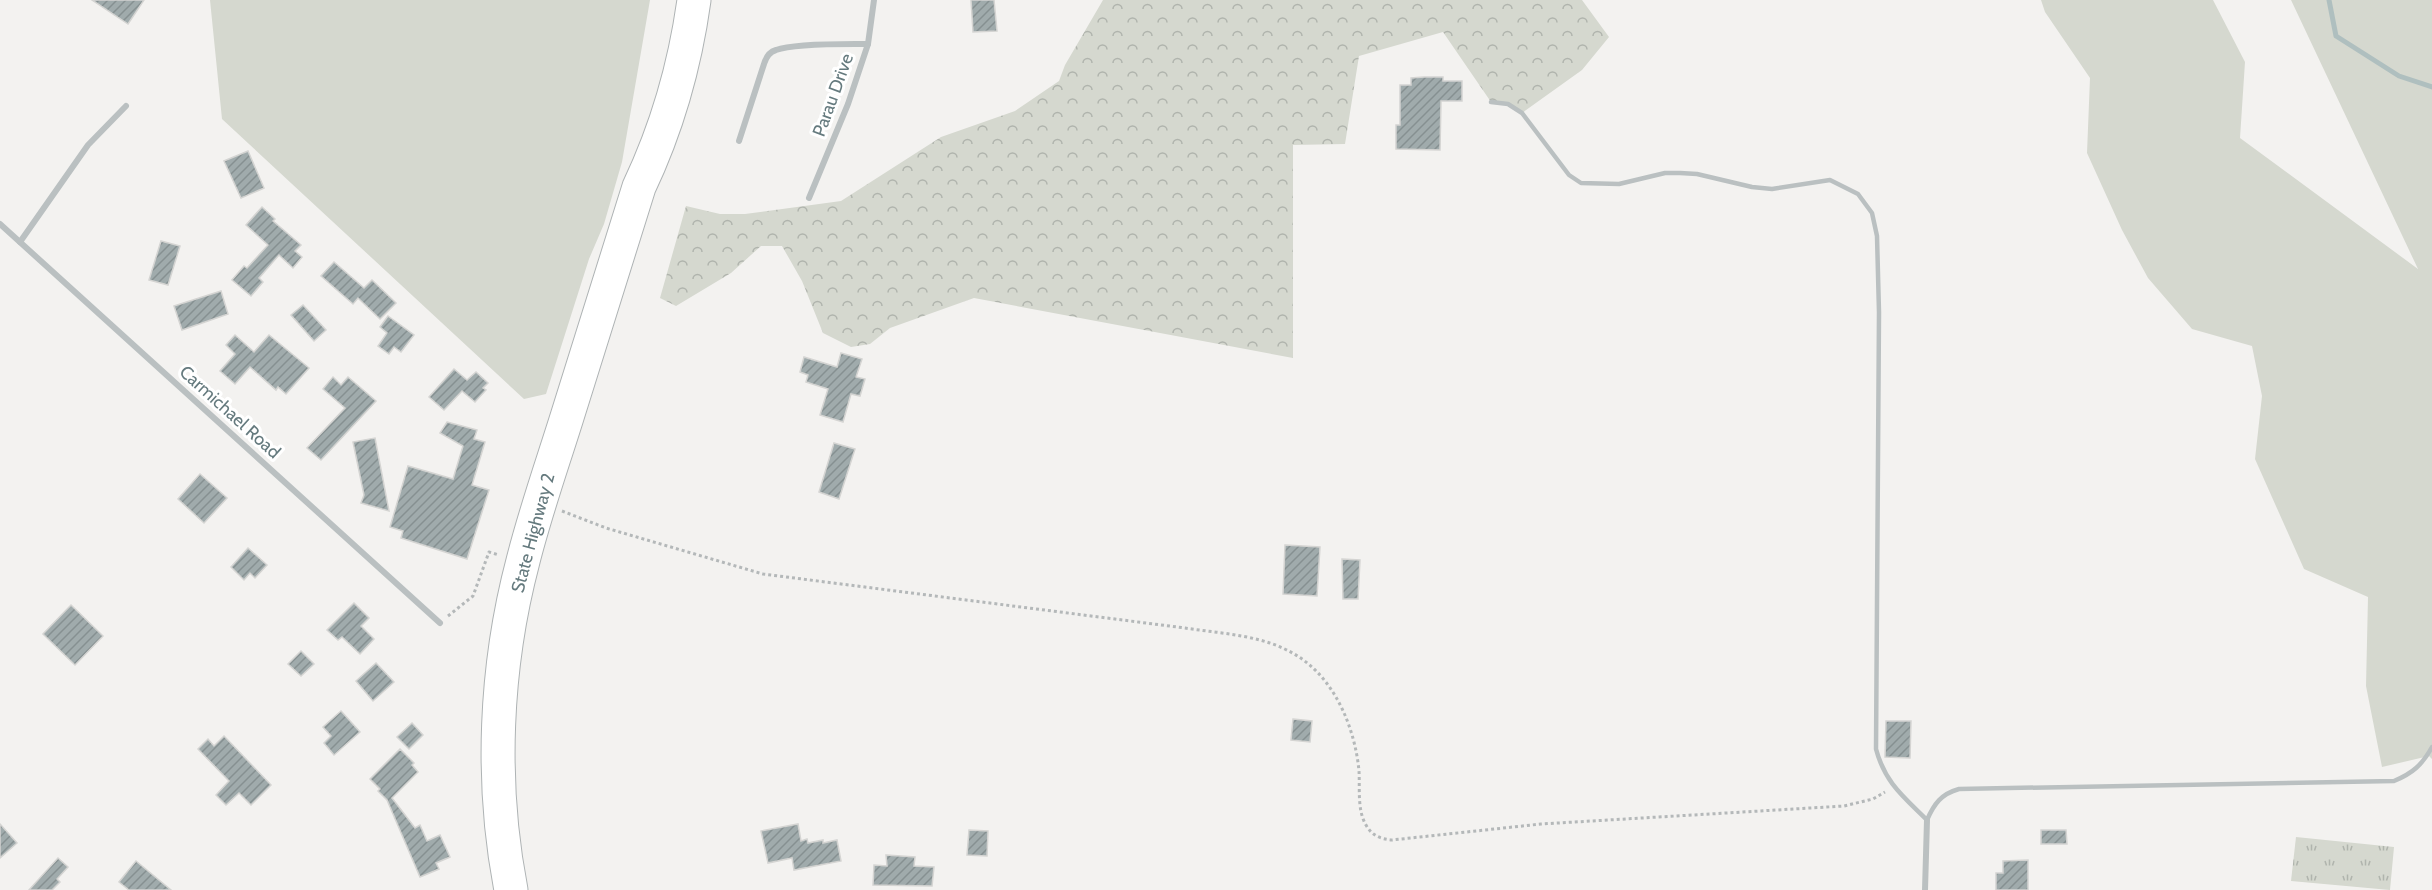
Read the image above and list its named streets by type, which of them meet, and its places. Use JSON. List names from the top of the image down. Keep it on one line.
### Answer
{"streets":{"highway":["State Highway 2"],"street":["Parau Drive","Carmichael Road"]}}
